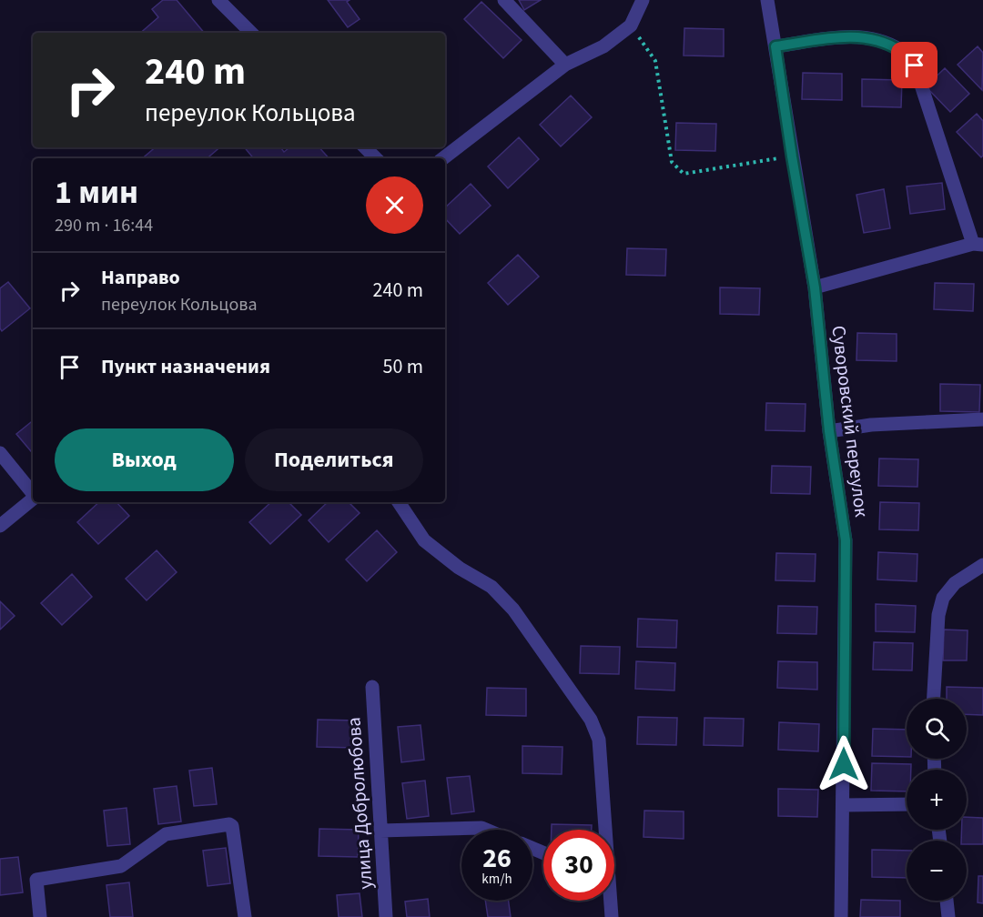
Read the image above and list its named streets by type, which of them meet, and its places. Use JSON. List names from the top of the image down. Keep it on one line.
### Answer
{"streets":{"street":["Суворовский переулок","улица Добролюбова"]},"page":{"turn":["240 m","переулок Кольцова"],"heading":["1 мин","290 m · 16:44"],"list":[{"name":"Направо","note":"переулок Кольцова","value":"240 m"},{"name":"Пункт назначения","value":"50 m"}],"buttons":["Выход","Поделиться"],"map_buttons":["+","−"],"speed":"26 km/h","limit":"30"}}
